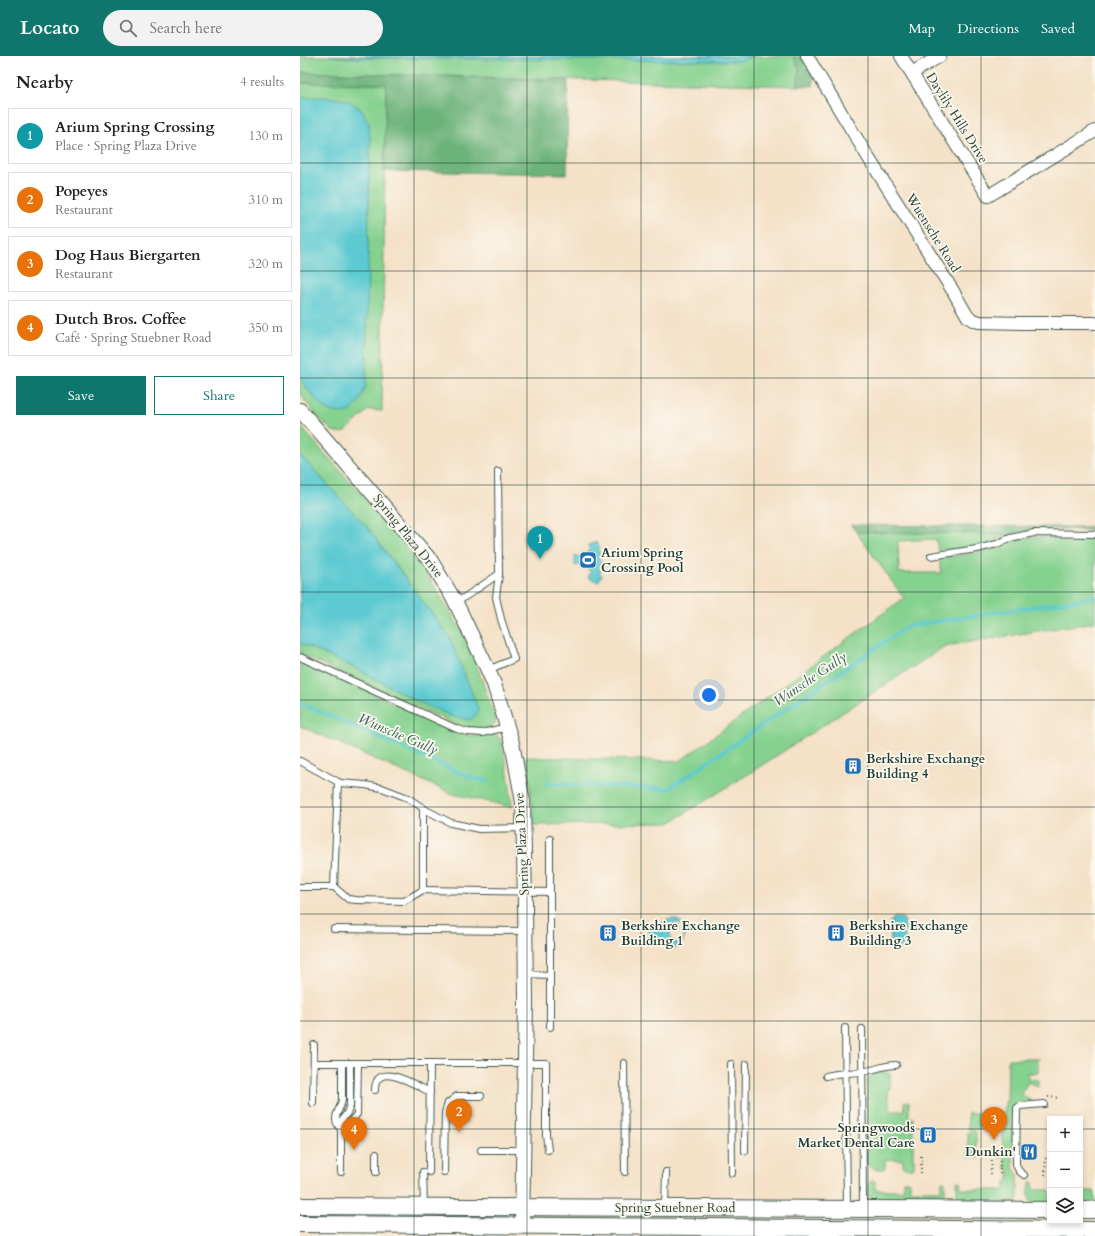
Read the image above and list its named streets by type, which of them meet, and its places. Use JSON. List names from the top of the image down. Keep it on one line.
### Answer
{"streets":{"main road":["Spring Stuebner Road"],"street":["Daylily Hills Drive","Wuensche Road","Spring Plaza Drive"]},"crossings":[["Spring Plaza Drive","Spring Stuebner Road"]],"water":["Wunsche Gully"],"places":{"sports":["Arium Spring Crossing Pool"],"building":["Berkshire Exchange Building 4","Berkshire Exchange Building 1","Berkshire Exchange Building 3","Springwoods Market Dental Care"],"restaurant":["Dunkin'"]},"page":{"header":"Locato","search":"Search here","nav":["Map","Directions","Saved"],"heading":["Nearby","4 results"],"list":[{"mark":"1","name":"Arium Spring Crossing","note":"Place · Spring Plaza Drive","value":"130 m"},{"mark":"2","name":"Popeyes","note":"Restaurant","value":"310 m"},{"mark":"3","name":"Dog Haus Biergarten","note":"Restaurant","value":"320 m"},{"mark":"4","name":"Dutch Bros. Coffee","note":"Café · Spring Stuebner Road","value":"350 m"}],"buttons":["Save","Share"],"pins":["1","2","3","4"],"map_buttons":["+","−"]}}
